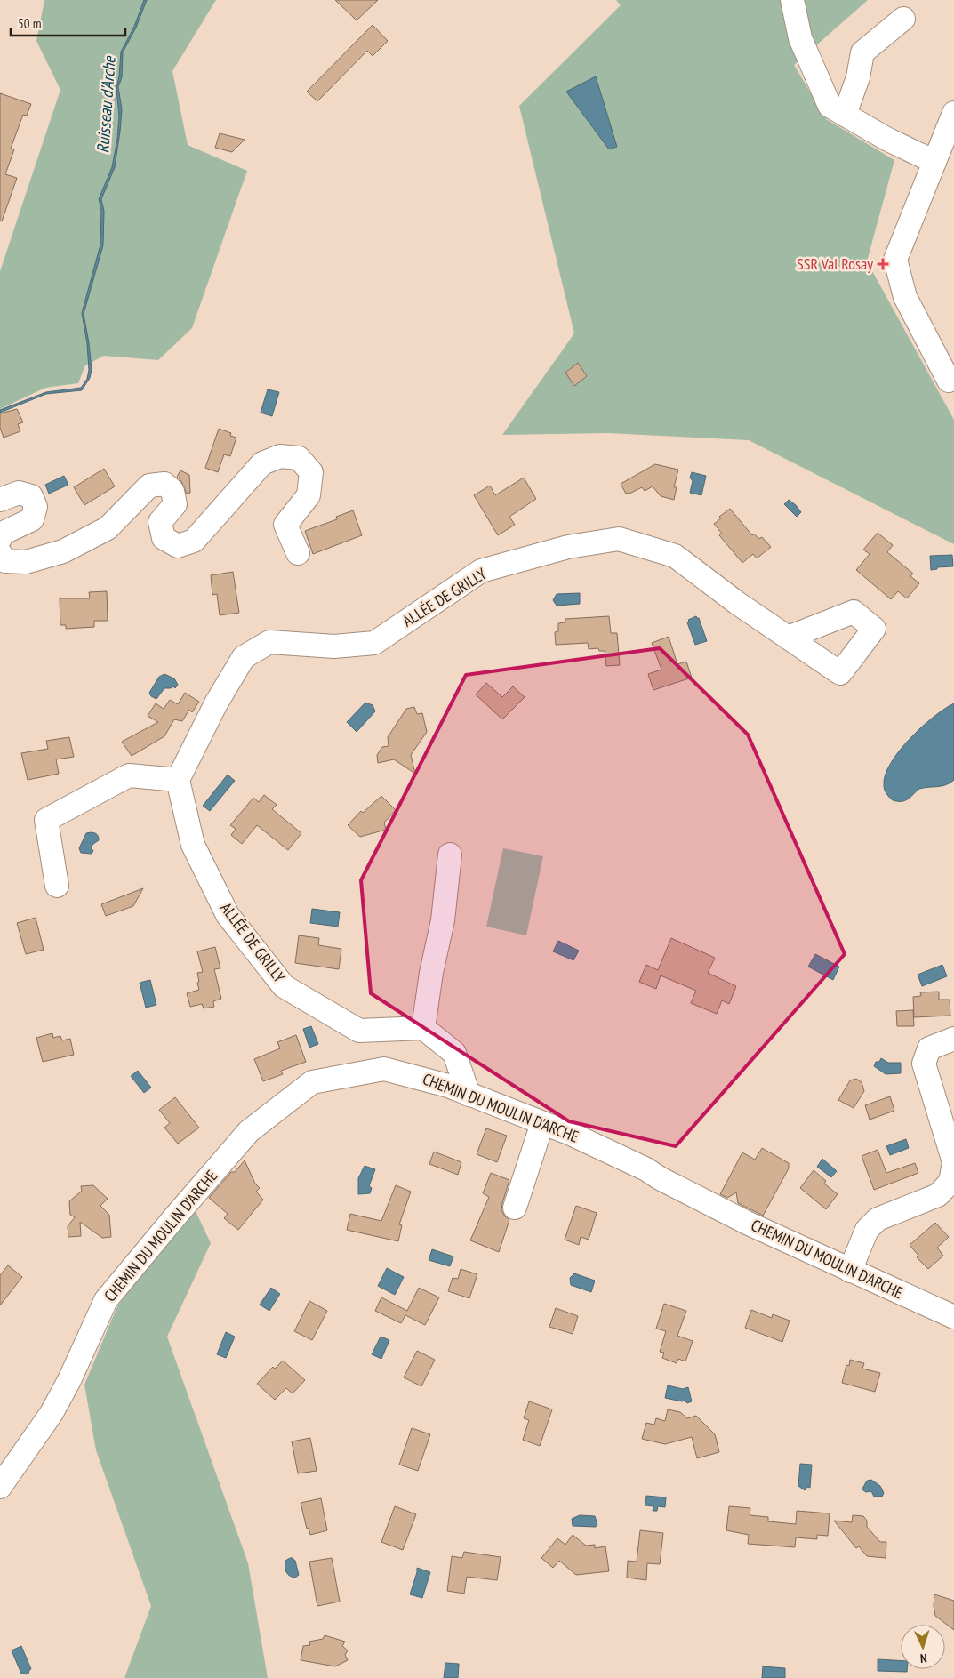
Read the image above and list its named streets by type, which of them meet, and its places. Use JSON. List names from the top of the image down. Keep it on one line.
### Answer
{"streets":{"street":["ALLÉE DE GRILLY","CHEMIN DU MOULIN D'ARCHE"]},"water":["Ruisseau d'Arche"],"places":{"health":["SSR Val Rosay"]},"scale_bar":"50 m","north":"bottom"}
